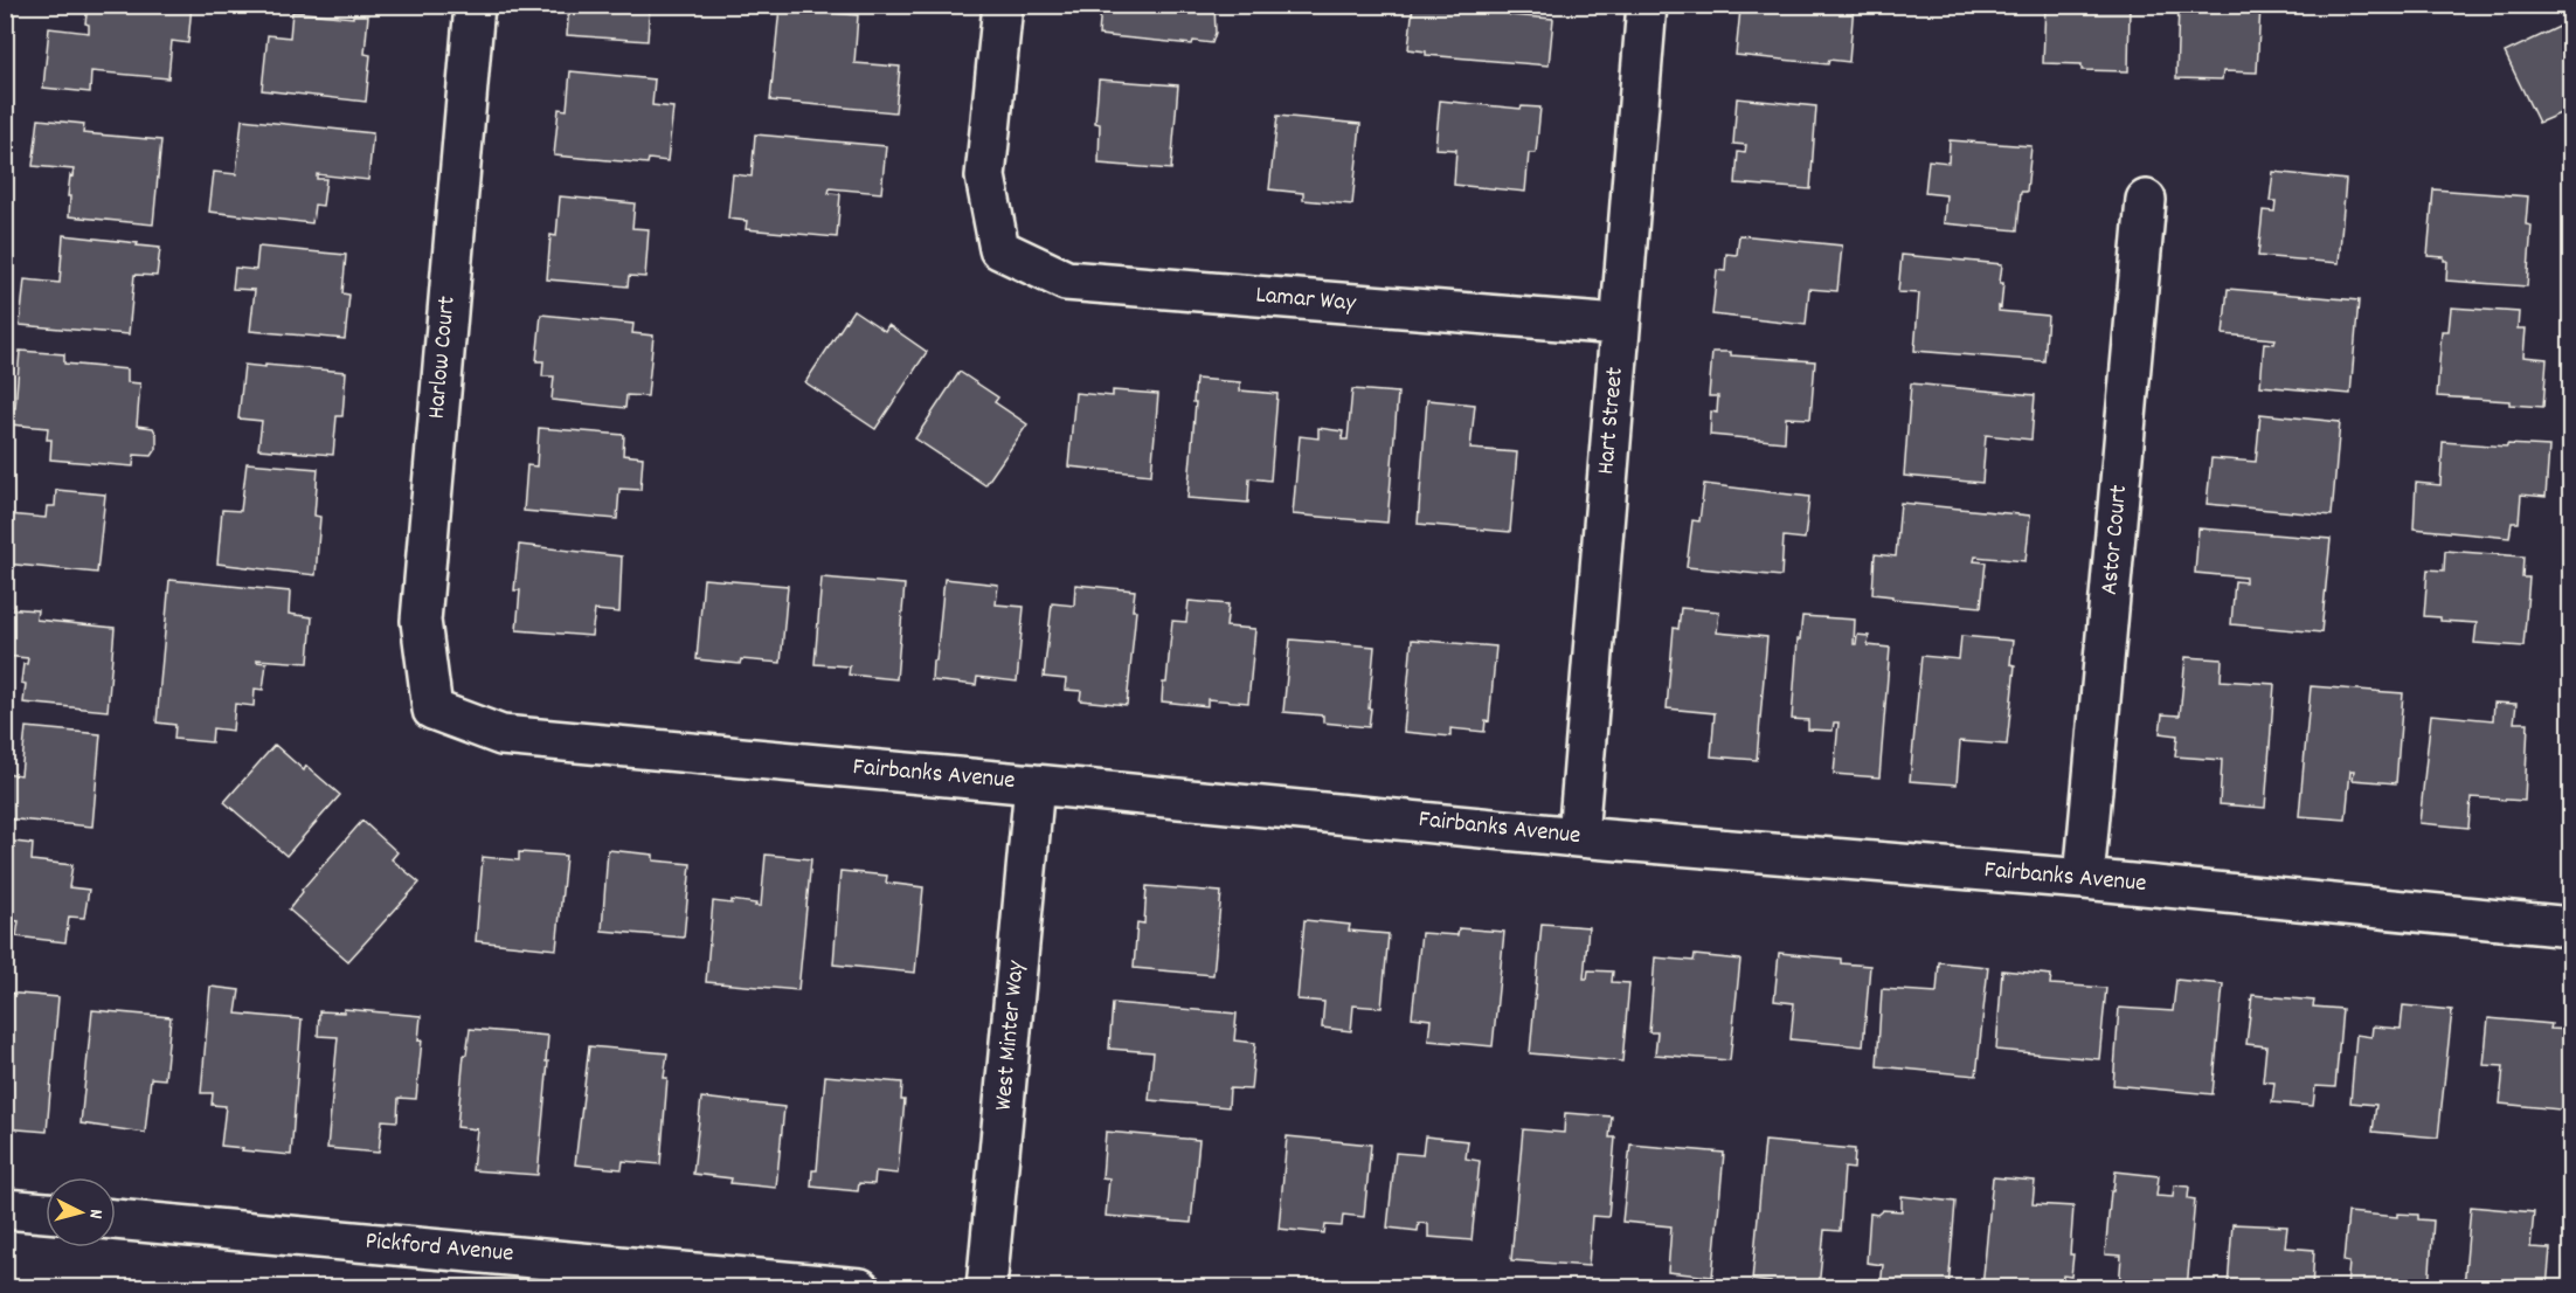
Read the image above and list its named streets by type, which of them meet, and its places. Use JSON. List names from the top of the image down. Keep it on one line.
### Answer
{"streets":{"street":["Lamar Way","Harlow Court","Hart Street","Astor Court","Fairbanks Avenue","West Minter Way","Pickford Avenue"]},"crossings":[["Lamar Way","Hart Street"],["Harlow Court","Fairbanks Avenue"],["Hart Street","Fairbanks Avenue"],["Astor Court","Fairbanks Avenue"],["Fairbanks Avenue","West Minter Way"]],"north":"right"}
